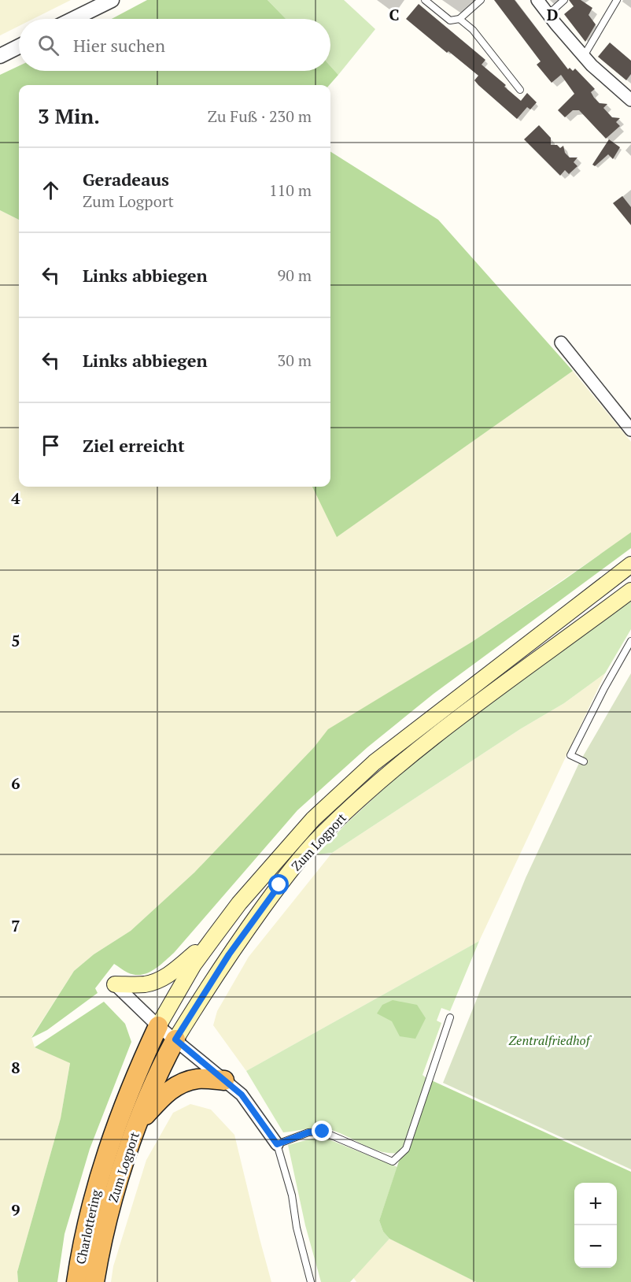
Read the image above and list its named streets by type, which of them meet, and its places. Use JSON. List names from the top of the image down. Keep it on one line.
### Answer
{"streets":{"highway":["Zum Logport","Charlottering"]},"crossings":[["Zum Logport","Charlottering"]],"parks":["Zentralfriedhof"],"page":{"search":"Hier suchen","heading":["3 Min.","Zu Fuß · 230 m"],"list":[["Geradeaus","Zum Logport","110 m"],["Links abbiegen","90 m"],["Links abbiegen","30 m"],"Ziel erreicht"],"map_buttons":["+","−"]},"grid":{"columns":["C","D"],"rows":["4","5","6","7","8","9"]}}
